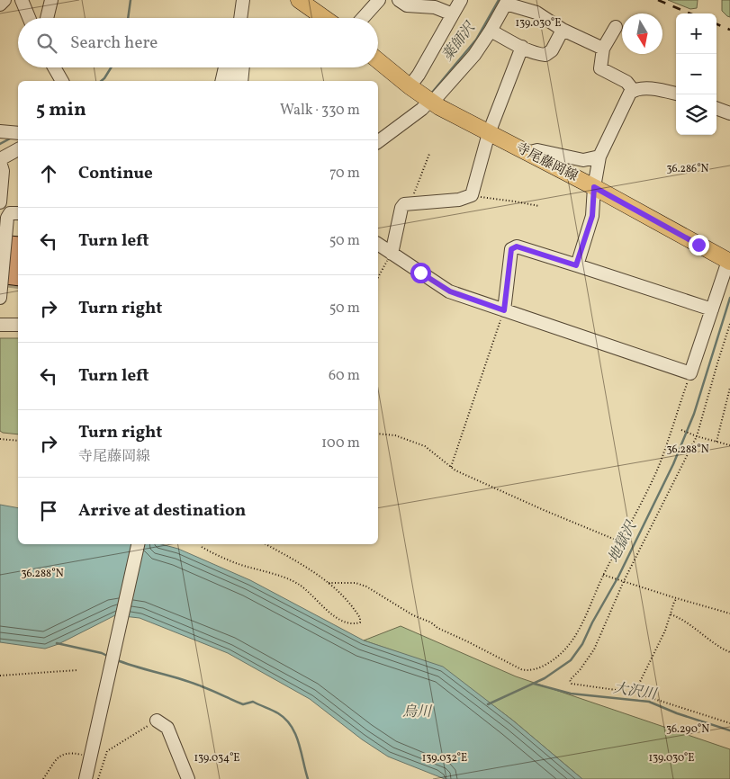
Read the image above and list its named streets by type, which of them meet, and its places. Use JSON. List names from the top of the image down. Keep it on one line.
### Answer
{"streets":{"main road":["寺尾藤岡線"]},"water":["薬師沢","地獄沢","大沢川","烏川"],"north":"bottom","page":{"map_buttons":["+","−"],"search":"Search here","heading":["5 min","Walk · 330 m"],"list":[["Continue","70 m"],["Turn left","50 m"],["Turn right","50 m"],["Turn left","60 m"],["Turn right","寺尾藤岡線","100 m"],"Arrive at destination"]},"coordinates":["139.030°E","36.286°N","36.288°N","36.290°N","139.034°E","139.032°E"]}
